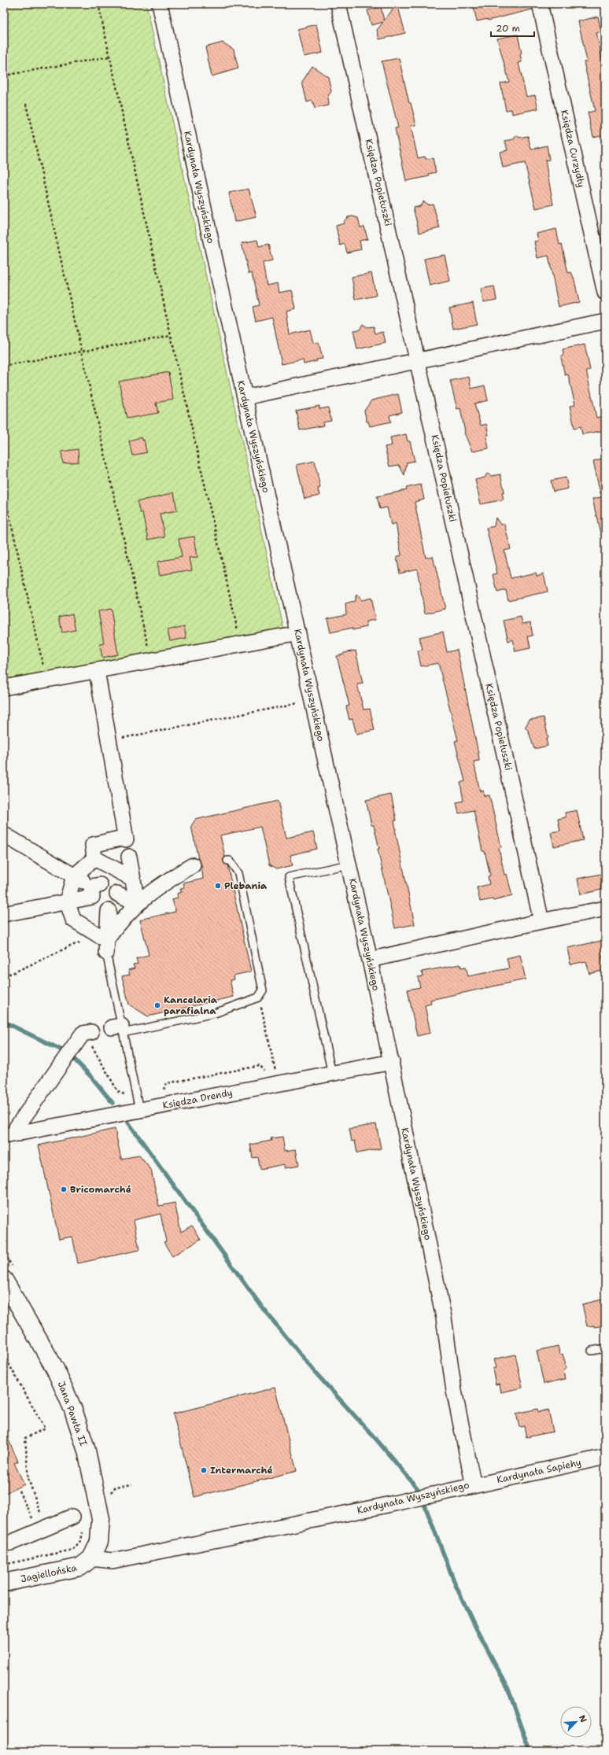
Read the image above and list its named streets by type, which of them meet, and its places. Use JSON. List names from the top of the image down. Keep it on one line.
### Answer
{"streets":{"street":["Księdza Curzydły","Księdza Popiełuszki","Kardynała Wyszyńskiego","Księdza Drendy","Jana Pawła II","Kardynała Sapiehy","Jagiellońska"]},"crossings":[["Kardynała Wyszyńskiego","Księdza Drendy"],["Kardynała Wyszyńskiego","Jana Pawła II"],["Kardynała Wyszyńskiego","Kardynała Sapiehy"],["Kardynała Wyszyńskiego","Jagiellońska"],["Jana Pawła II","Jagiellońska"]],"places":["Plebania","Kancelaria parafialna","Bricomarché","Intermarché"],"scale_bar":"20 m","north":"top right"}
